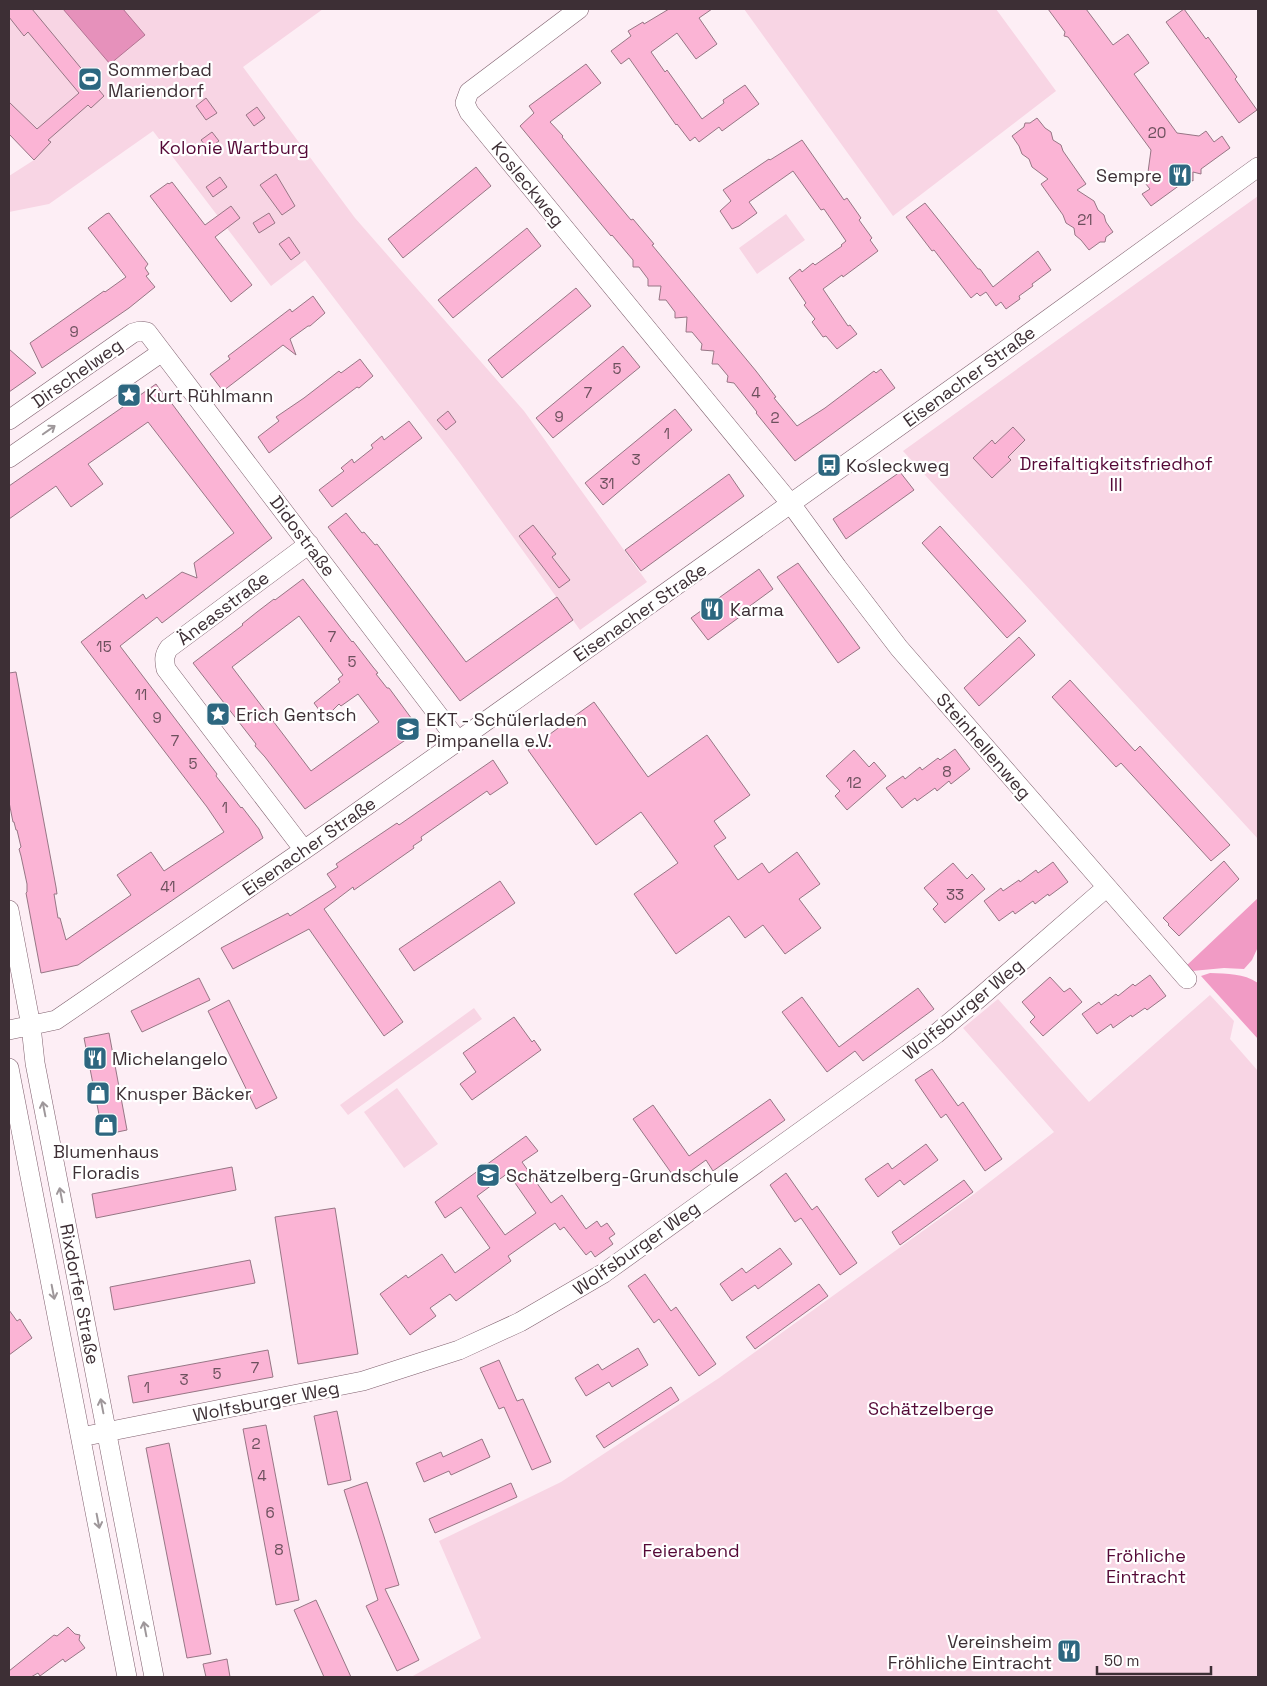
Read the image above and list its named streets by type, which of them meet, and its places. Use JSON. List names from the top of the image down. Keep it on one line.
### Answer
{"streets":{"street":["Kosleckweg","Dirschelweg","Eisenacher Straße","Didostraße","Äneasstraße","Steinhellenweg","Wolfsburger Weg","Rixdorfer Straße"]},"crossings":[["Kosleckweg","Eisenacher Straße"],["Kosleckweg","Steinhellenweg"],["Dirschelweg","Didostraße"],["Eisenacher Straße","Didostraße"],["Eisenacher Straße","Äneasstraße"],["Eisenacher Straße","Steinhellenweg"],["Eisenacher Straße","Rixdorfer Straße"],["Didostraße","Äneasstraße"],["Steinhellenweg","Wolfsburger Weg"],["Wolfsburger Weg","Rixdorfer Straße"]],"parks":["Kolonie Wartburg","Dreifaltigkeitsfriedhof III","Schätzelberge","Feierabend","Fröhliche Eintracht"],"places":{"sports":["Sommerbad Mariendorf"],"restaurant":["Sempre","Karma","Michelangelo","Vereinsheim Fröhliche Eintracht"],"place":["Kurt Rühlmann","Erich Gentsch"],"bus stop":["Kosleckweg"],"school or university":["EKT - Schülerladen Pimpanella e.V.","Schätzelberg-Grundschule"],"shop":["Knusper Bäcker","Blumenhaus Floradis"]},"house_numbers":["20","21","9","5","7","4","9","2","1","3","31","7","15","5","11","9","7","5","8","12","1","41","33","7","5","3","1","2","4","6","8"],"scale_bar":"50 m"}
